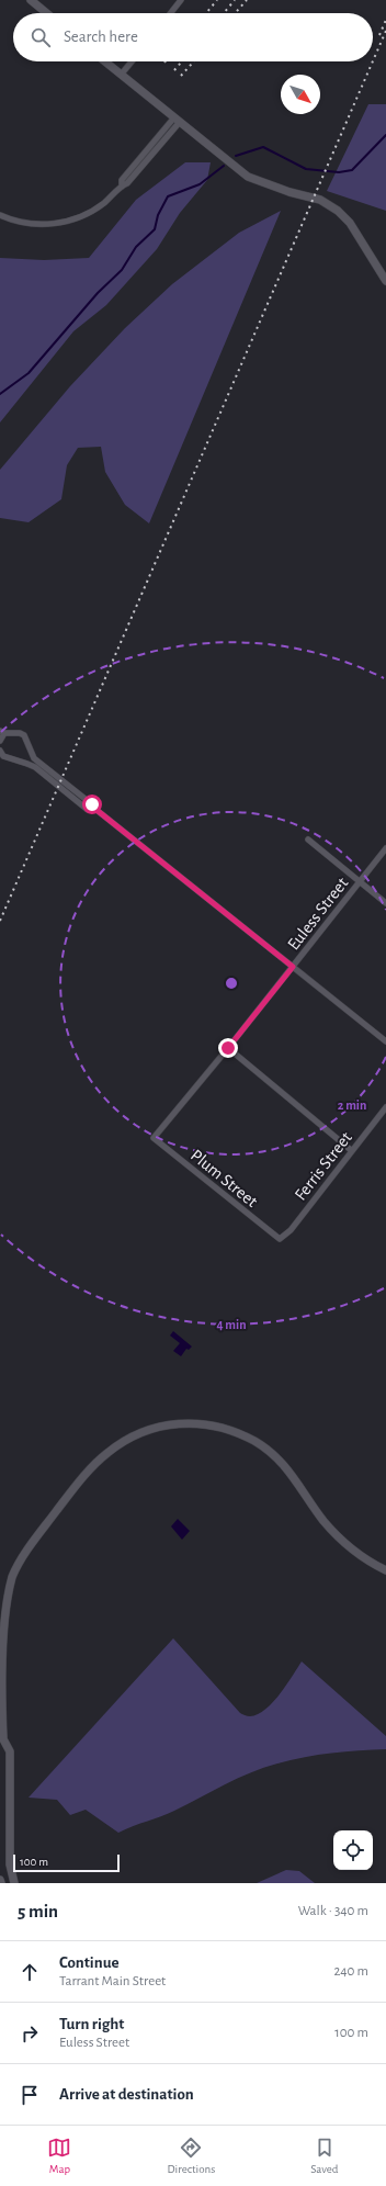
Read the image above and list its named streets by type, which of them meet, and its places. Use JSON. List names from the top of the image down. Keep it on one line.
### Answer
{"streets":{"street":["Euless Street","Ferris Street","Plum Street"]},"crossings":[["Euless Street","Plum Street"],["Ferris Street","Plum Street"]],"scale_bar":"100 m","north":"bottom right","page":{"search":"Search here","scale":"100 m","heading":["5 min","Walk · 340 m"],"list":[["Continue","Tarrant Main Street","240 m"],["Turn right","Euless Street","100 m"],"Arrive at destination"],"nav":["Map","Directions","Saved"]},"rings":["2 min","4 min"]}
